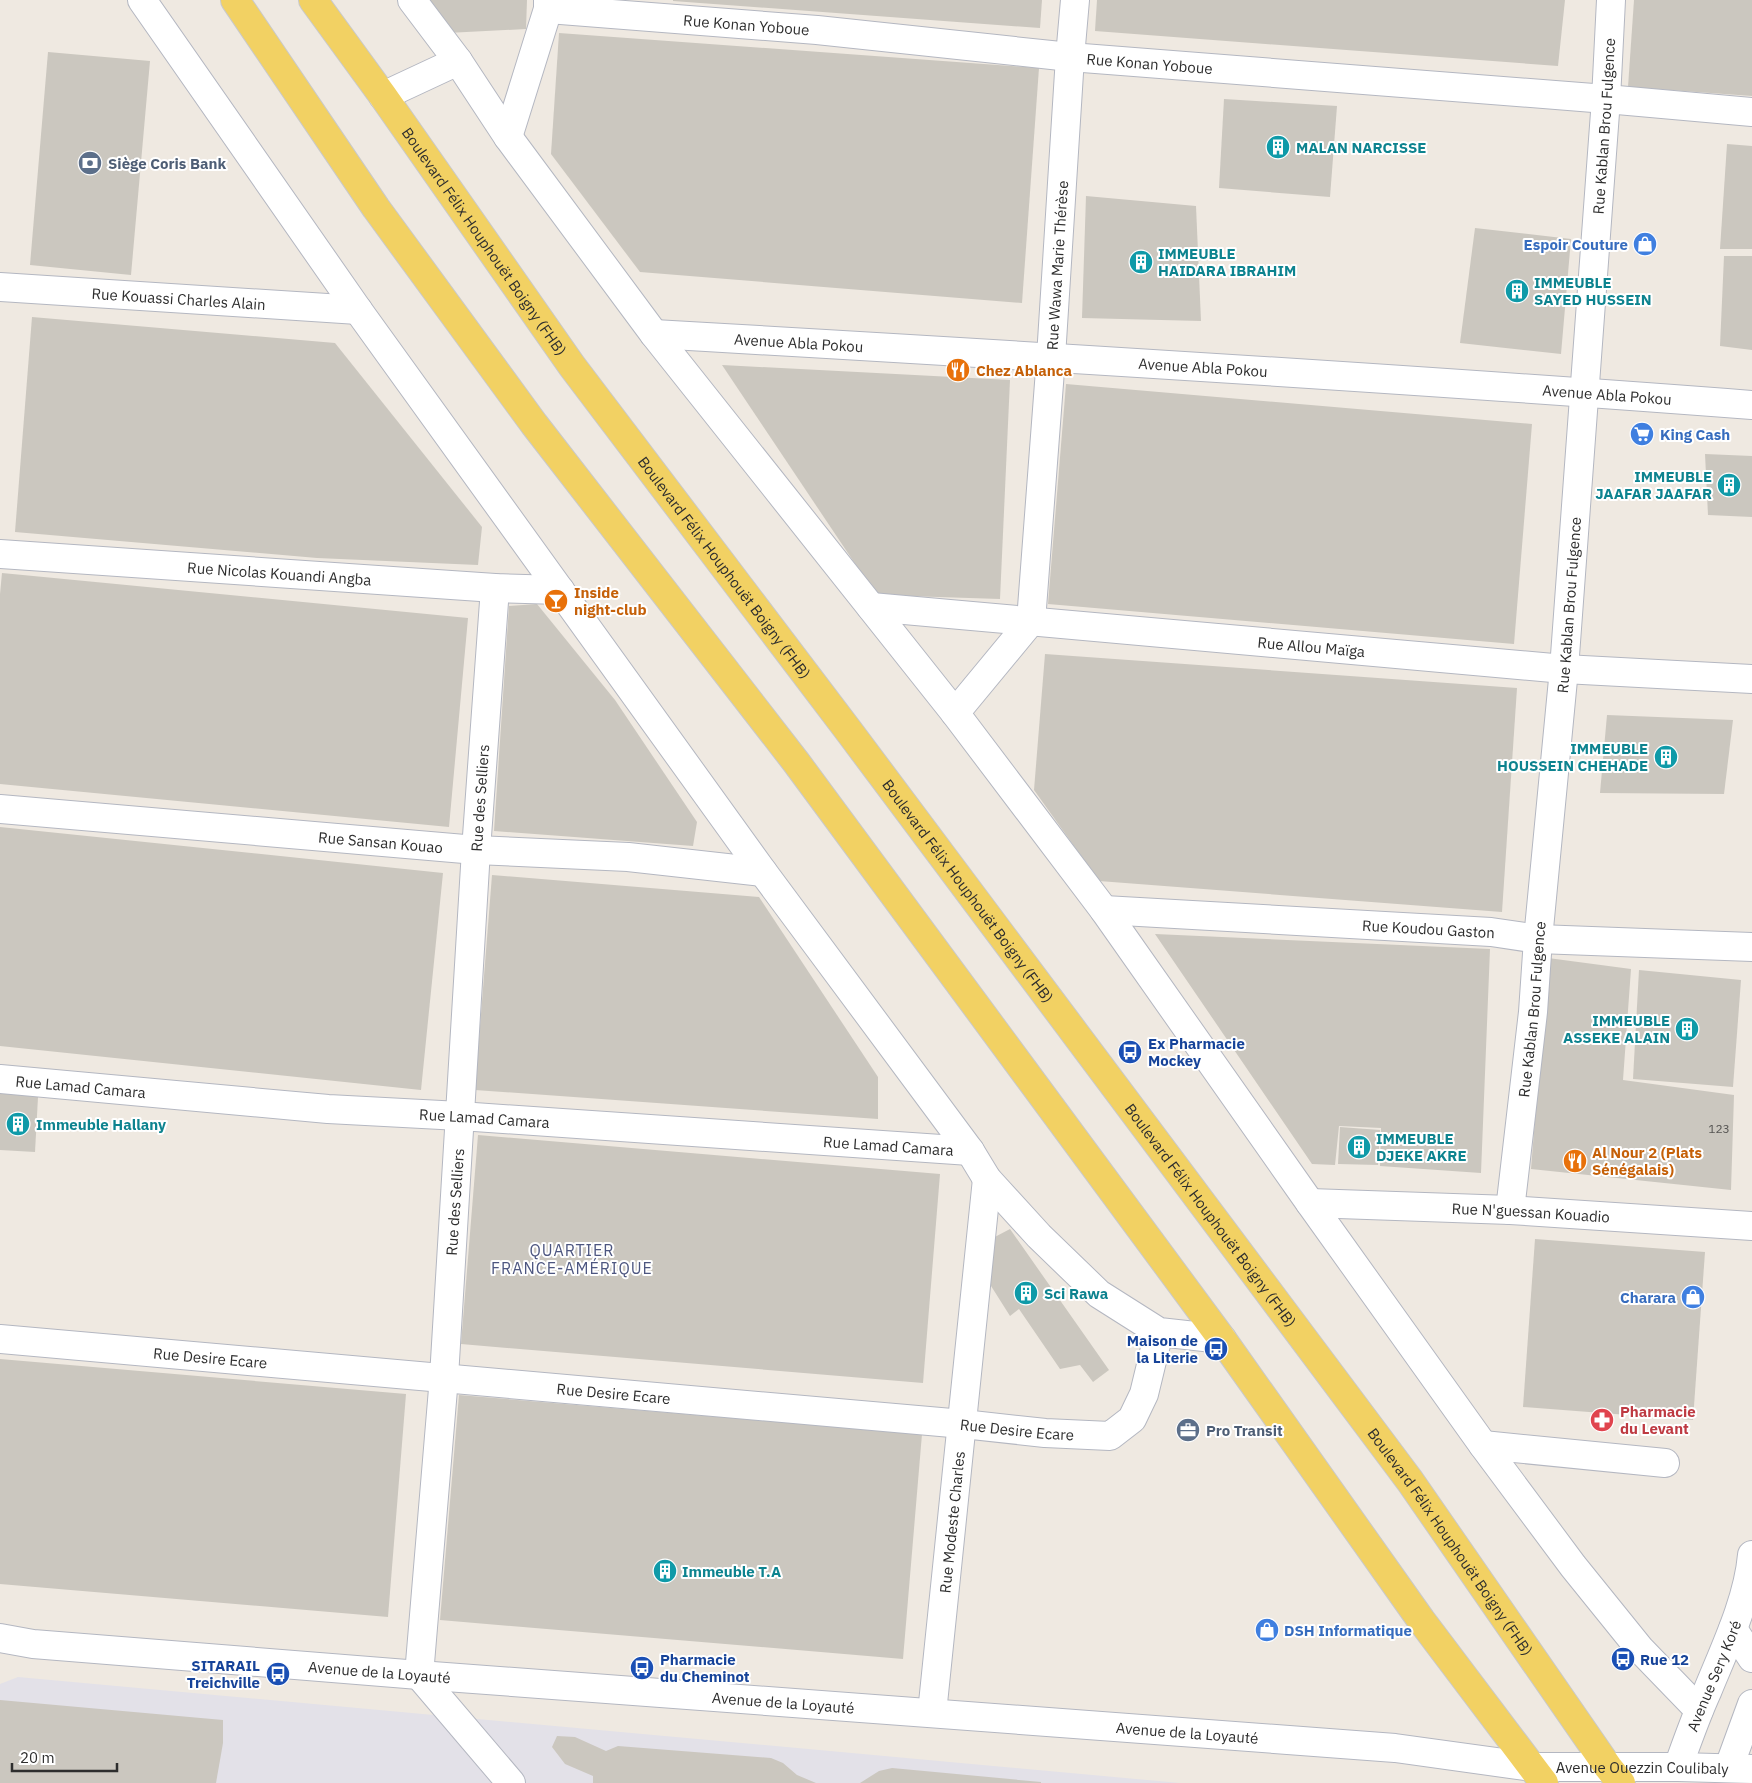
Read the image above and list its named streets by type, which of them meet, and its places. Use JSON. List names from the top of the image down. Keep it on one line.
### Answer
{"streets":{"main road":["Boulevard Félix Houphouët Boigny (FHB)"],"street":["Rue Konan Yoboue","Rue Kablan Brou Fulgence","Rue Wawa Marie Thérèse","Rue Kouassi Charles Alain","Avenue Abla Pokou","Rue Nicolas Kouandi Angba","Rue Allou Maïga","Rue des Selliers","Rue Sansan Kouao","Rue Koudou Gaston","Rue Lamad Camara","Rue N'guessan Kouadio","Rue Desire Ecare","Rue Modeste Charles","Avenue de la Loyauté","Avenue Sery Koré","Avenue Ouezzin Coulibaly"]},"crossings":[["Rue Konan Yoboue","Rue Kablan Brou Fulgence"],["Rue Konan Yoboue","Rue Wawa Marie Thérèse"],["Rue Kablan Brou Fulgence","Avenue Abla Pokou"],["Rue Kablan Brou Fulgence","Rue Allou Maïga"],["Rue Kablan Brou Fulgence","Rue Koudou Gaston"],["Rue Kablan Brou Fulgence","Rue N'guessan Kouadio"],["Boulevard Félix Houphouët Boigny (FHB)","Avenue Ouezzin Coulibaly"],["Rue Wawa Marie Thérèse","Avenue Abla Pokou"],["Rue Wawa Marie Thérèse","Rue Allou Maïga"],["Rue Nicolas Kouandi Angba","Rue des Selliers"],["Rue des Selliers","Rue Sansan Kouao"],["Rue des Selliers","Rue Lamad Camara"],["Rue des Selliers","Rue Desire Ecare"],["Rue des Selliers","Avenue de la Loyauté"],["Rue Desire Ecare","Rue Modeste Charles"],["Rue Modeste Charles","Avenue de la Loyauté"],["Avenue de la Loyauté","Avenue Ouezzin Coulibaly"],["Avenue Sery Koré","Avenue Ouezzin Coulibaly"]],"districts":["QUARTIER FRANCE-AMÉRIQUE"],"places":{"building":["MALAN NARCISSE","IMMEUBLE HAIDARA IBRAHIM","IMMEUBLE SAYED HUSSEIN","IMMEUBLE JAAFAR JAAFAR","IMMEUBLE HOUSSEIN CHEHADE","IMMEUBLE ASSEKE ALAIN","Immeuble Hallany","IMMEUBLE DJEKE AKRE","Sci Rawa","Immeuble T.A"],"bank":["Siège Coris Bank"],"shop":["Espoir Couture","Charara","DSH Informatique"],"restaurant":["Chez Ablanca","Al Nour 2 (Plats Sénégalais)"],"supermarket":["King Cash"],"bar":["Inside night-club"],"bus stop":["Ex Pharmacie Mockey","Maison de la Literie","Rue 12","Pharmacie du Cheminot","SITARAIL Treichville"],"pharmacy":["Pharmacie du Levant"],"office":["Pro Transit"]},"house_numbers":["123"],"scale_bar":"20 m"}
